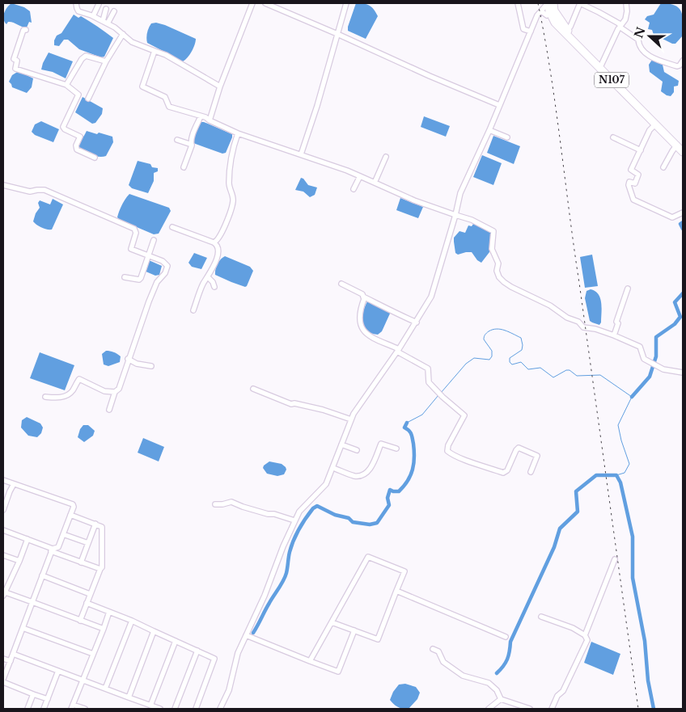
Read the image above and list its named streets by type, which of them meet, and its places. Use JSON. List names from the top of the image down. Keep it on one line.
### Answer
{"streets":{"highway":["N107"]},"north":"left"}
